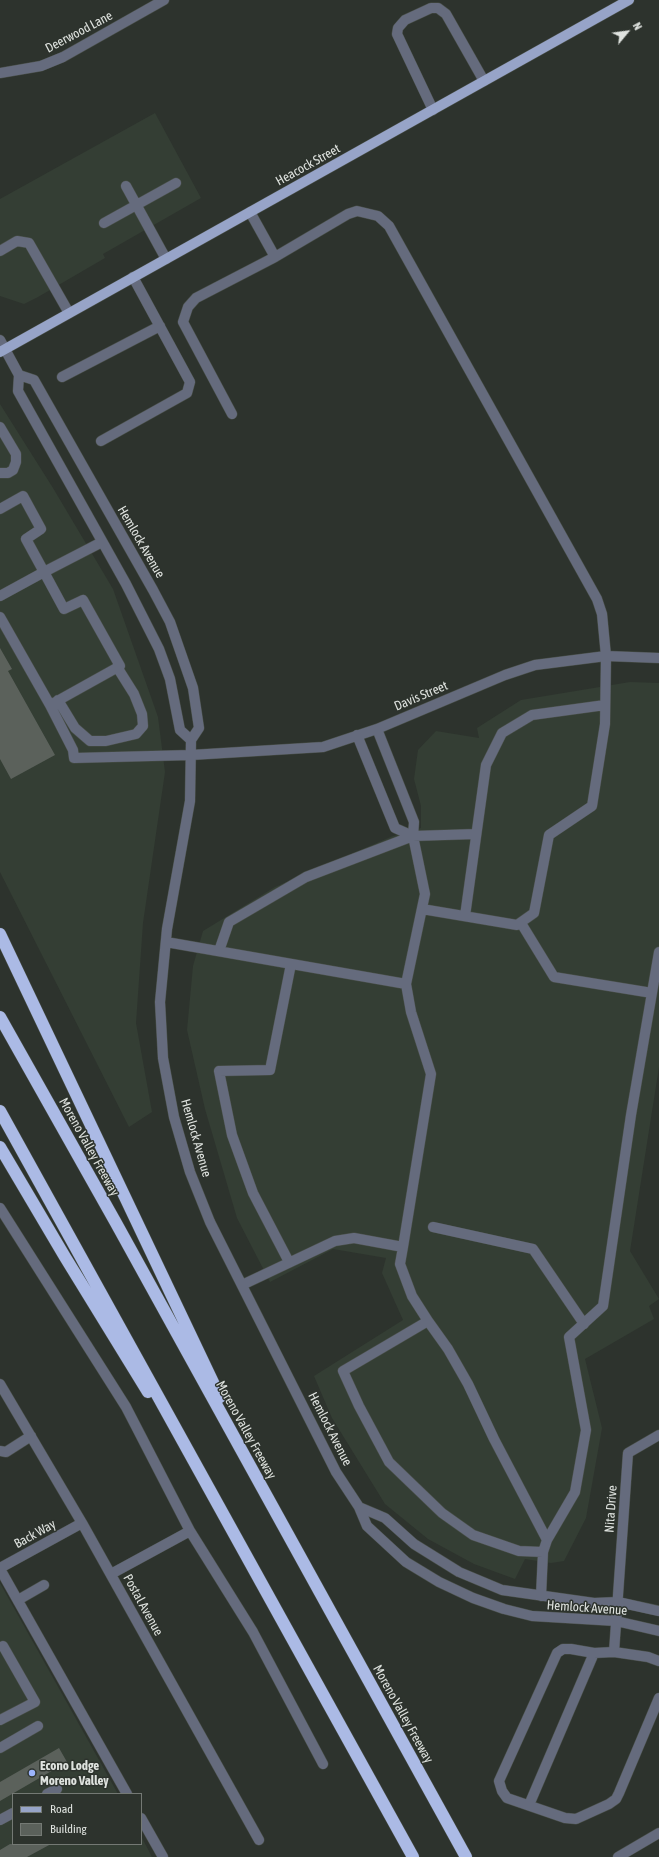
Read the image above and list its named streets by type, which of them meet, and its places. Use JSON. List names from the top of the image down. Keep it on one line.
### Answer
{"streets":{"highway":["Moreno Valley Freeway"],"main road":["Heacock Street"],"street":["Deerwood Lane","Hemlock Avenue","Davis Street","Nita Drive","Back Way","Postal Avenue"]},"crossings":[["Hemlock Avenue","Davis Street"],["Hemlock Avenue","Nita Drive"],["Back Way","Postal Avenue"]],"places":["Econo Lodge Moreno Valley"],"legend":["Road","Building"],"north":"top right"}
